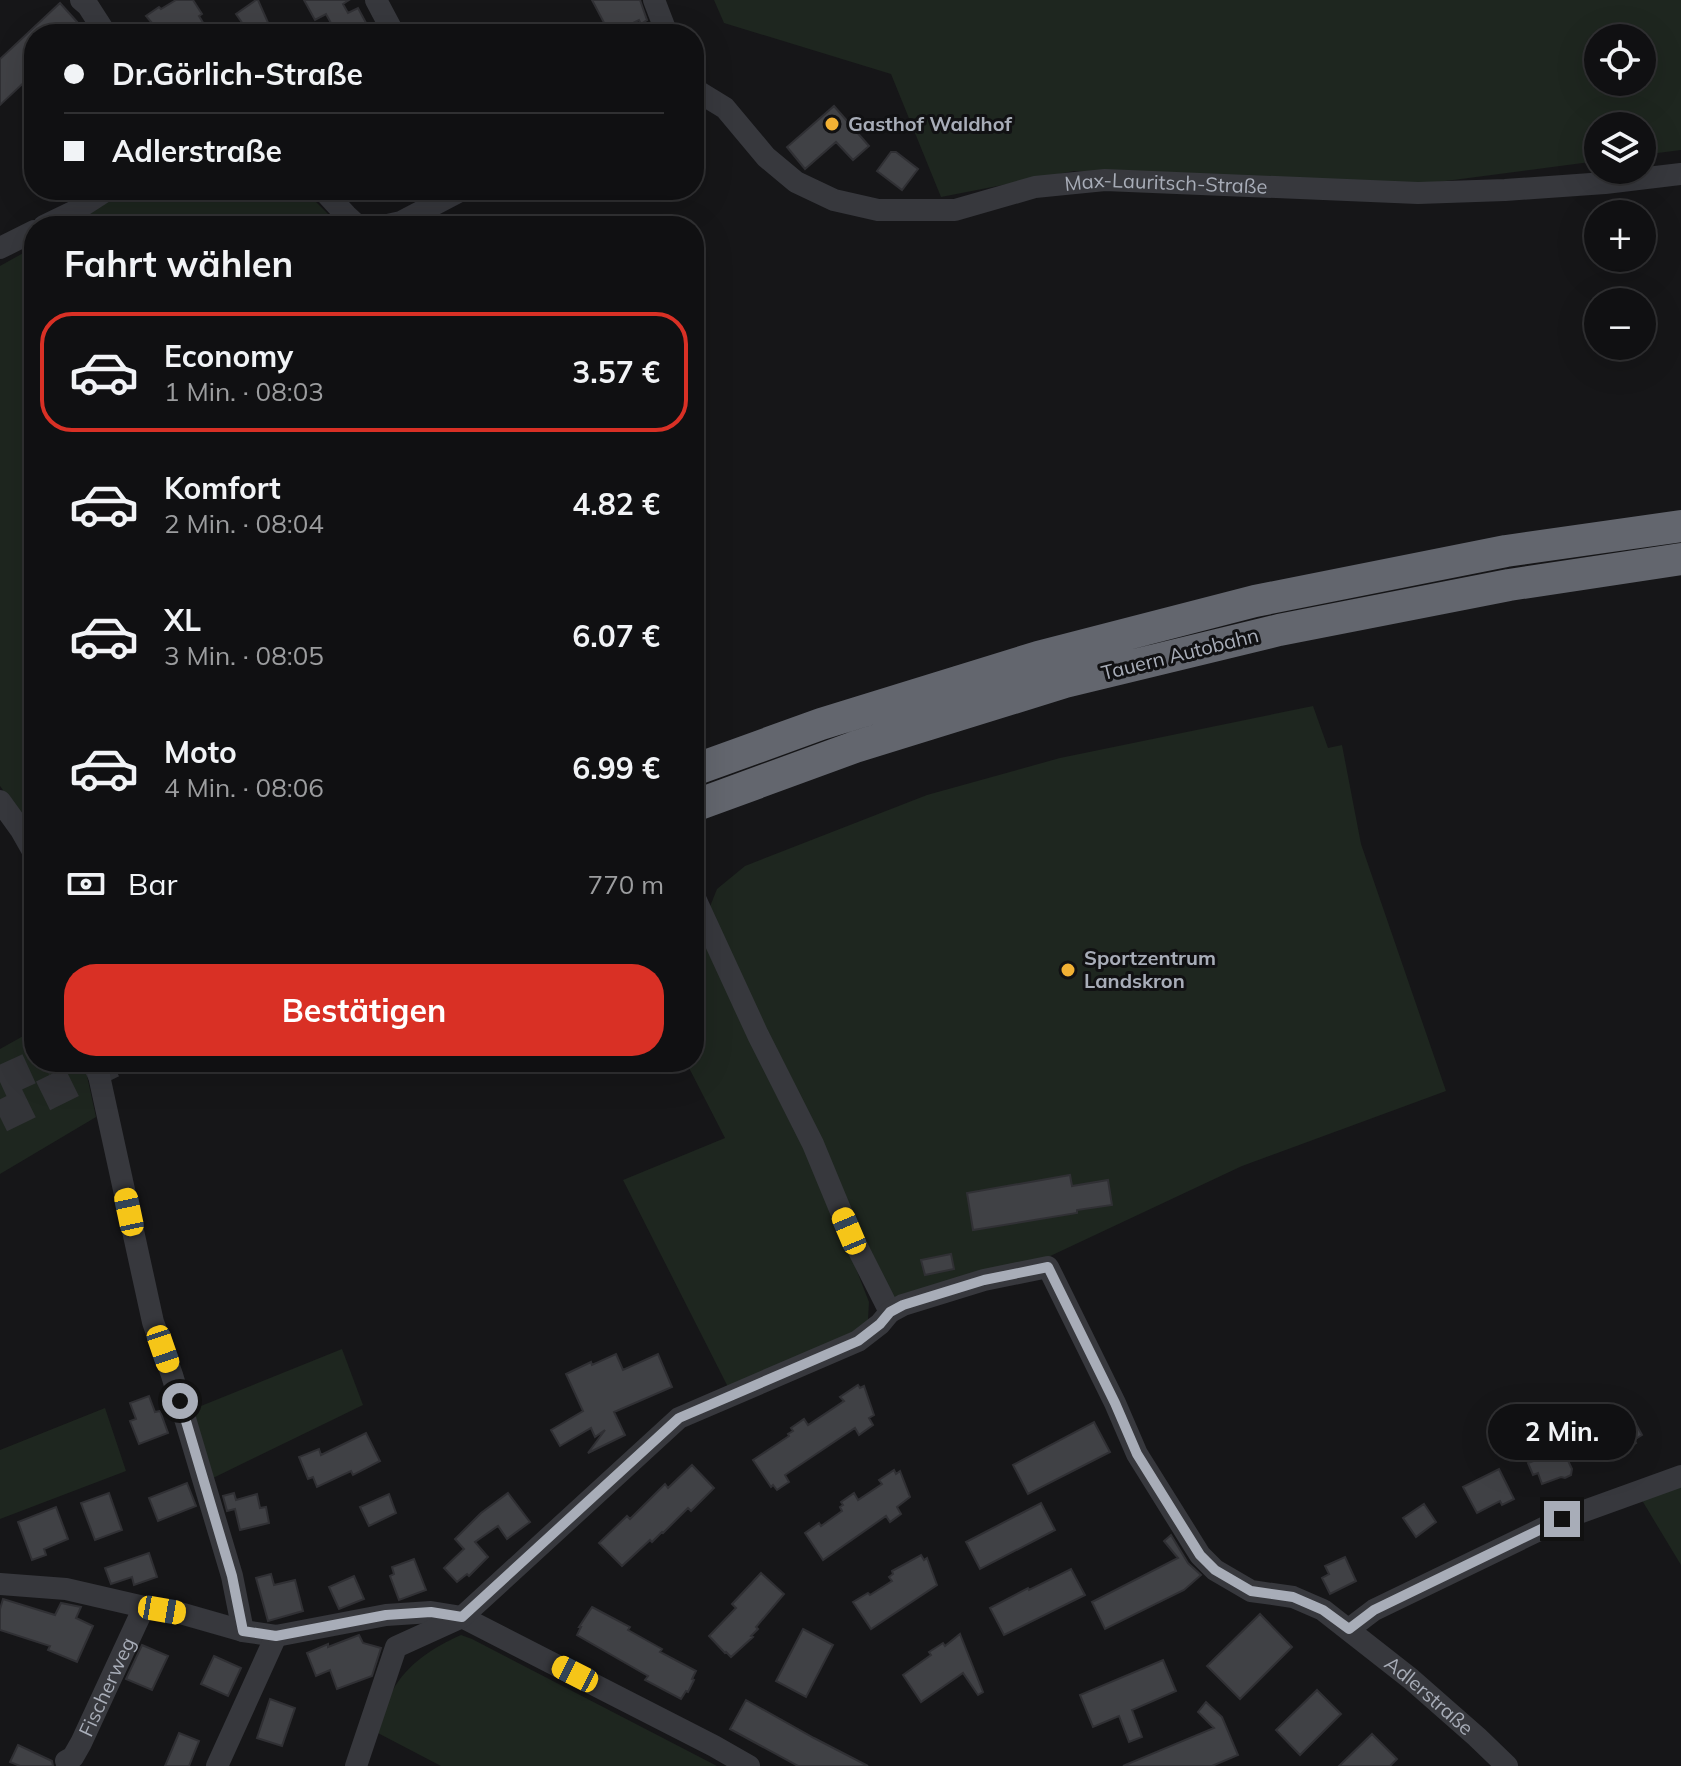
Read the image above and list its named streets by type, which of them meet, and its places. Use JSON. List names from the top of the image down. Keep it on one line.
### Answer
{"streets":{"highway":["Tauern Autobahn"],"street":["Max-Lauritsch-Straße","Fischerweg","Adlerstraße"]},"places":["Gasthof Waldhof","Sportzentrum Landskron"],"page":{"map_buttons":["+","−"],"banner":["Dr.Görlich-Straße","Adlerstraße"],"heading":"Fahrt wählen","list":[{"name":"Economy","note":"1 Min. · 08:03","value":"3.57 €"},{"name":"Komfort","note":"2 Min. · 08:04","value":"4.82 €"},{"name":"XL","note":"3 Min. · 08:05","value":"6.07 €"},{"name":"Moto","note":"4 Min. · 08:06","value":"6.99 €"}],"pay":["Bar","770 m"],"buttons":"Bestätigen","bubble":"2 Min."}}
